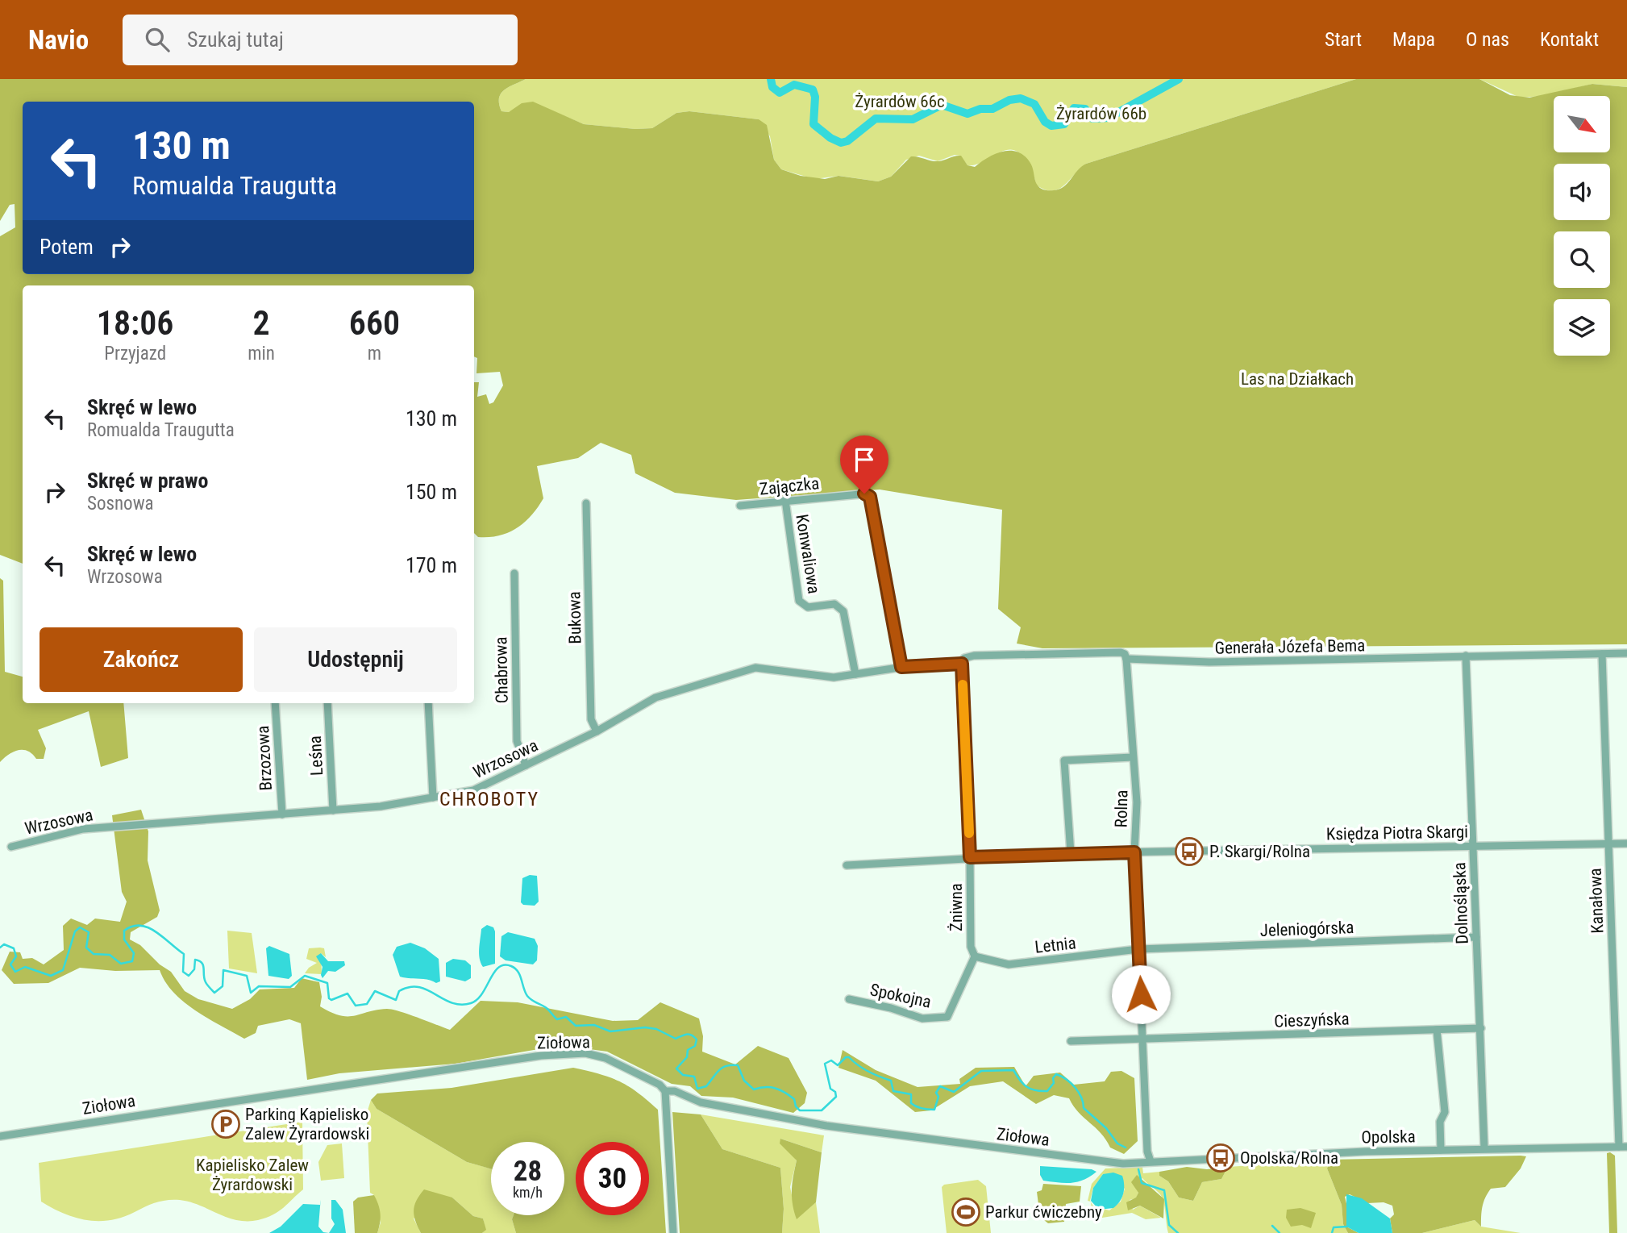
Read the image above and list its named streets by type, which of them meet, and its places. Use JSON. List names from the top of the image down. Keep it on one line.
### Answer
{"streets":{"street":["Zajączka","Konwaliowa","Bukowa","Generała Józefa Bema","Chabrowa","Leśna","Brzozowa","Wrzosowa","Rolna","Księdza Piotra Skargi","Kanałowa","Dolnośląska","Żniwna","Jeleniogórska","Letnia","Spokojna","Cieszyńska","Ziołowa","Opolska"]},"crossings":[["Zajączka","Konwaliowa"],["Zajączka","Wrzosowa"],["Konwaliowa","Wrzosowa"],["Bukowa","Wrzosowa"],["Generała Józefa Bema","Wrzosowa"],["Generała Józefa Bema","Rolna"],["Generała Józefa Bema","Kanałowa"],["Generała Józefa Bema","Dolnośląska"],["Generała Józefa Bema","Żniwna"],["Chabrowa","Wrzosowa"],["Leśna","Wrzosowa"],["Brzozowa","Wrzosowa"],["Wrzosowa","Żniwna"],["Rolna","Księdza Piotra Skargi"],["Rolna","Jeleniogórska"],["Rolna","Letnia"],["Rolna","Cieszyńska"],["Rolna","Ziołowa"],["Rolna","Opolska"],["Księdza Piotra Skargi","Kanałowa"],["Księdza Piotra Skargi","Dolnośląska"],["Księdza Piotra Skargi","Żniwna"],["Kanałowa","Opolska"],["Dolnośląska","Jeleniogórska"],["Dolnośląska","Cieszyńska"],["Dolnośląska","Opolska"],["Żniwna","Letnia"],["Żniwna","Spokojna"],["Jeleniogórska","Letnia"],["Letnia","Spokojna"],["Ziołowa","Opolska"]],"districts":["CHROBOTY"],"parks":["Żyrardów 66c","Żyrardów 66b","Las na Działkach","Kapielisko Zalew Żyrardowski"],"places":{"bus stop":["P. Skargi/Rolna","Opolska/Rolna"],"parking":["Parking Kąpielisko Zalew Żyrardowski"],"sports":["Parkur ćwiczebny"]},"north":"bottom right","page":{"header":"Navio","search":"Szukaj tutaj","nav":["Start","Mapa","O nas","Kontakt"],"turn":["130 m","Romualda Traugutta"],"then":"Potem","eta":["18:06","Przyjazd","2","min","660","m"],"list":[{"name":"Skręć w lewo","note":"Romualda Traugutta","value":"130 m"},{"name":"Skręć w prawo","note":"Sosnowa","value":"150 m"},{"name":"Skręć w lewo","note":"Wrzosowa","value":"170 m"}],"buttons":["Zakończ","Udostępnij"],"speed":"28 km/h","limit":"30"}}
